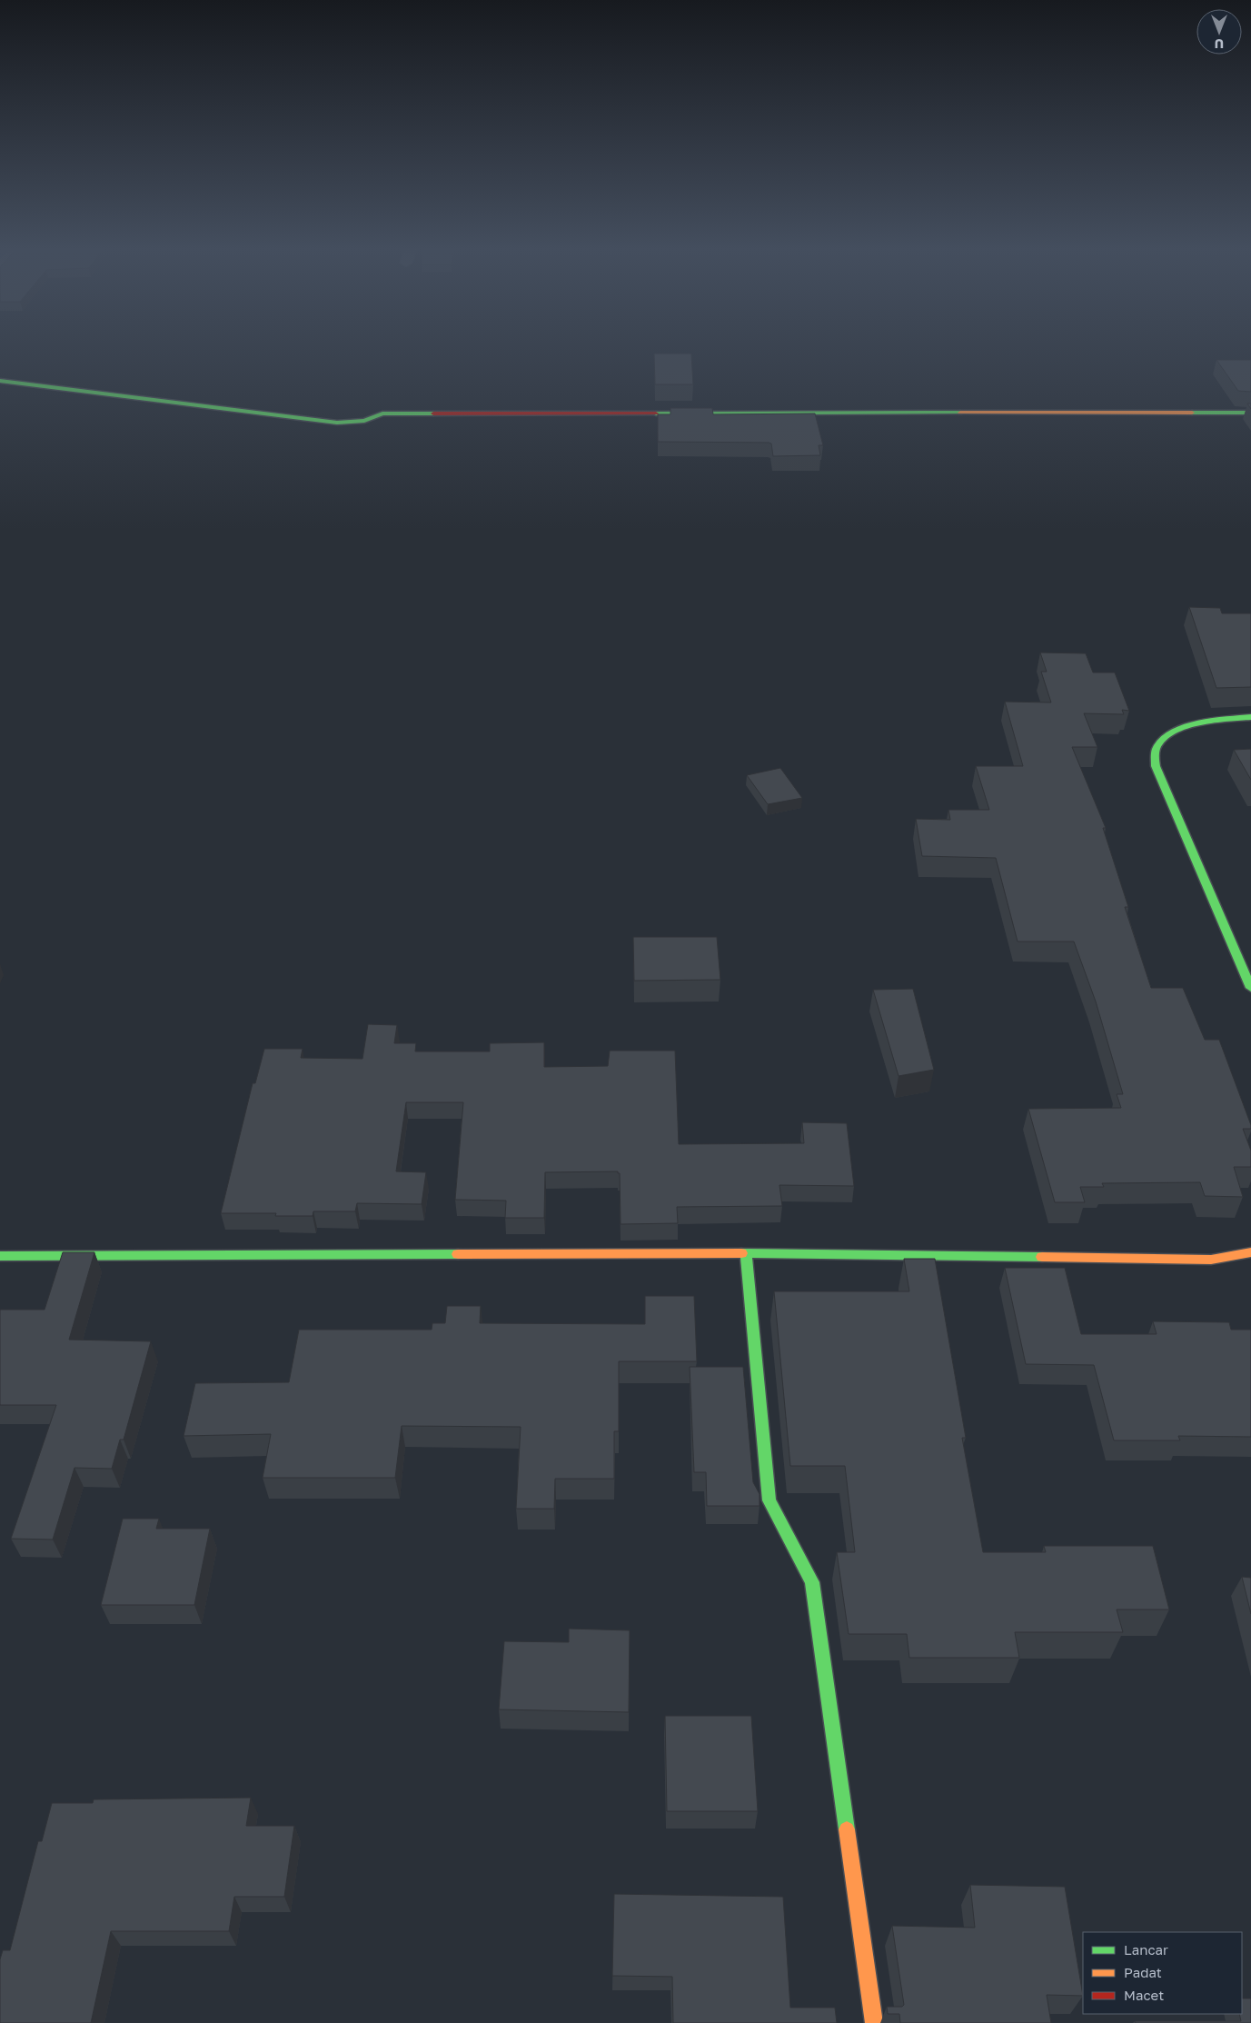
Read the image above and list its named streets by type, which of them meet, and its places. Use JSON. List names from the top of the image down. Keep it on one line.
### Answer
{"legend":["Lancar","Padat","Macet"],"north":"bottom"}
